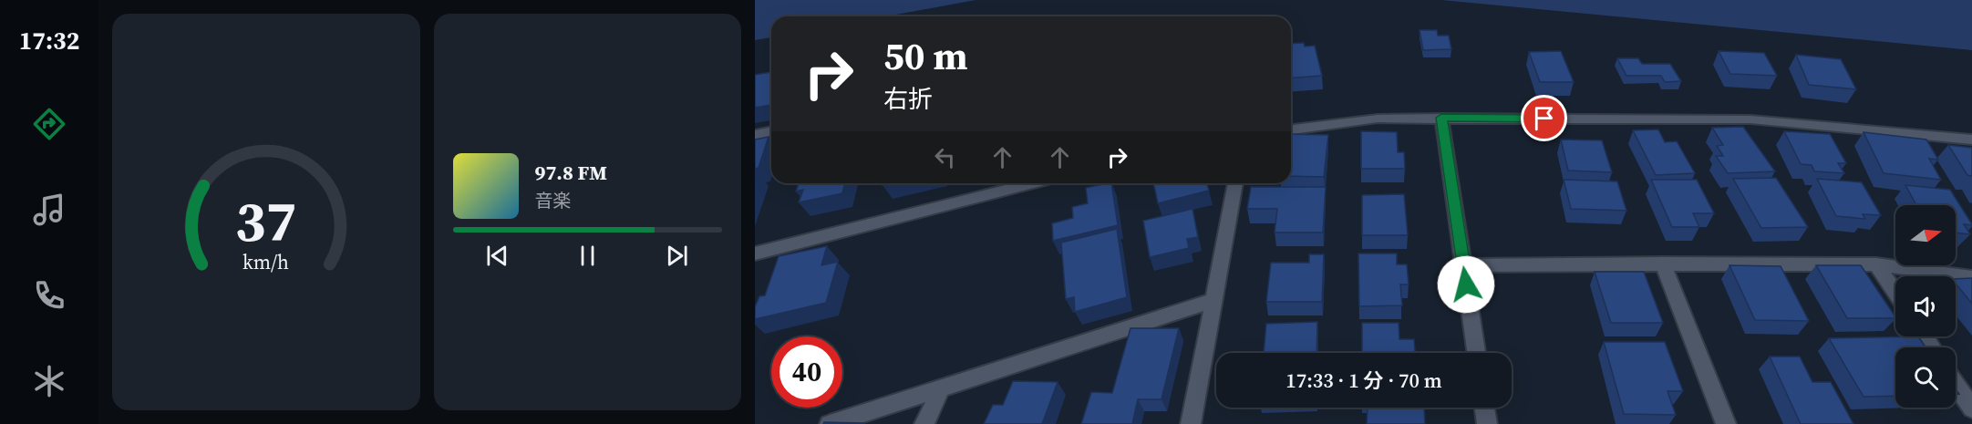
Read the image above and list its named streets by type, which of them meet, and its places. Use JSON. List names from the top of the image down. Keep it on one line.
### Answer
{"north":"right","page":{"tabs":"17:32","turn":["50 m","右折"],"song":["97.8 FM","音楽"],"limit":"40","trip":"17:33 · 1 分 · 70 m","gauge":["37","km/h"]}}
